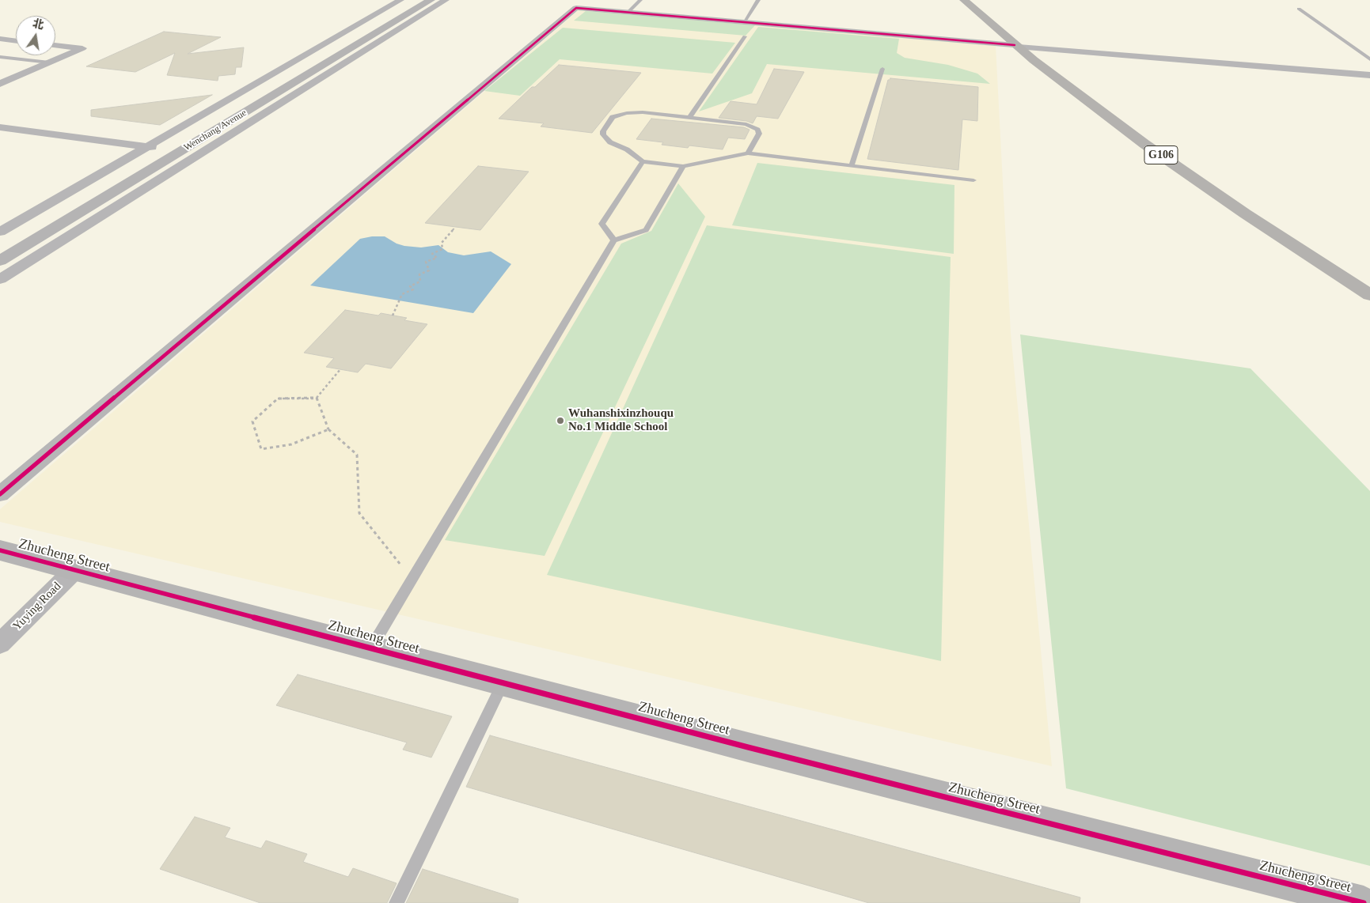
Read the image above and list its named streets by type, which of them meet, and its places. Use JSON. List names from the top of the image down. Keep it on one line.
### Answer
{"streets":{"highway":["G106"],"main road":["Wenchang Avenue","Zhucheng Street"],"street":["Yuying Road"]},"crossings":[["Zhucheng Street","Yuying Road"]],"places":["Wuhanshixinzhouqu No.1 Middle School"],"north":"top"}
